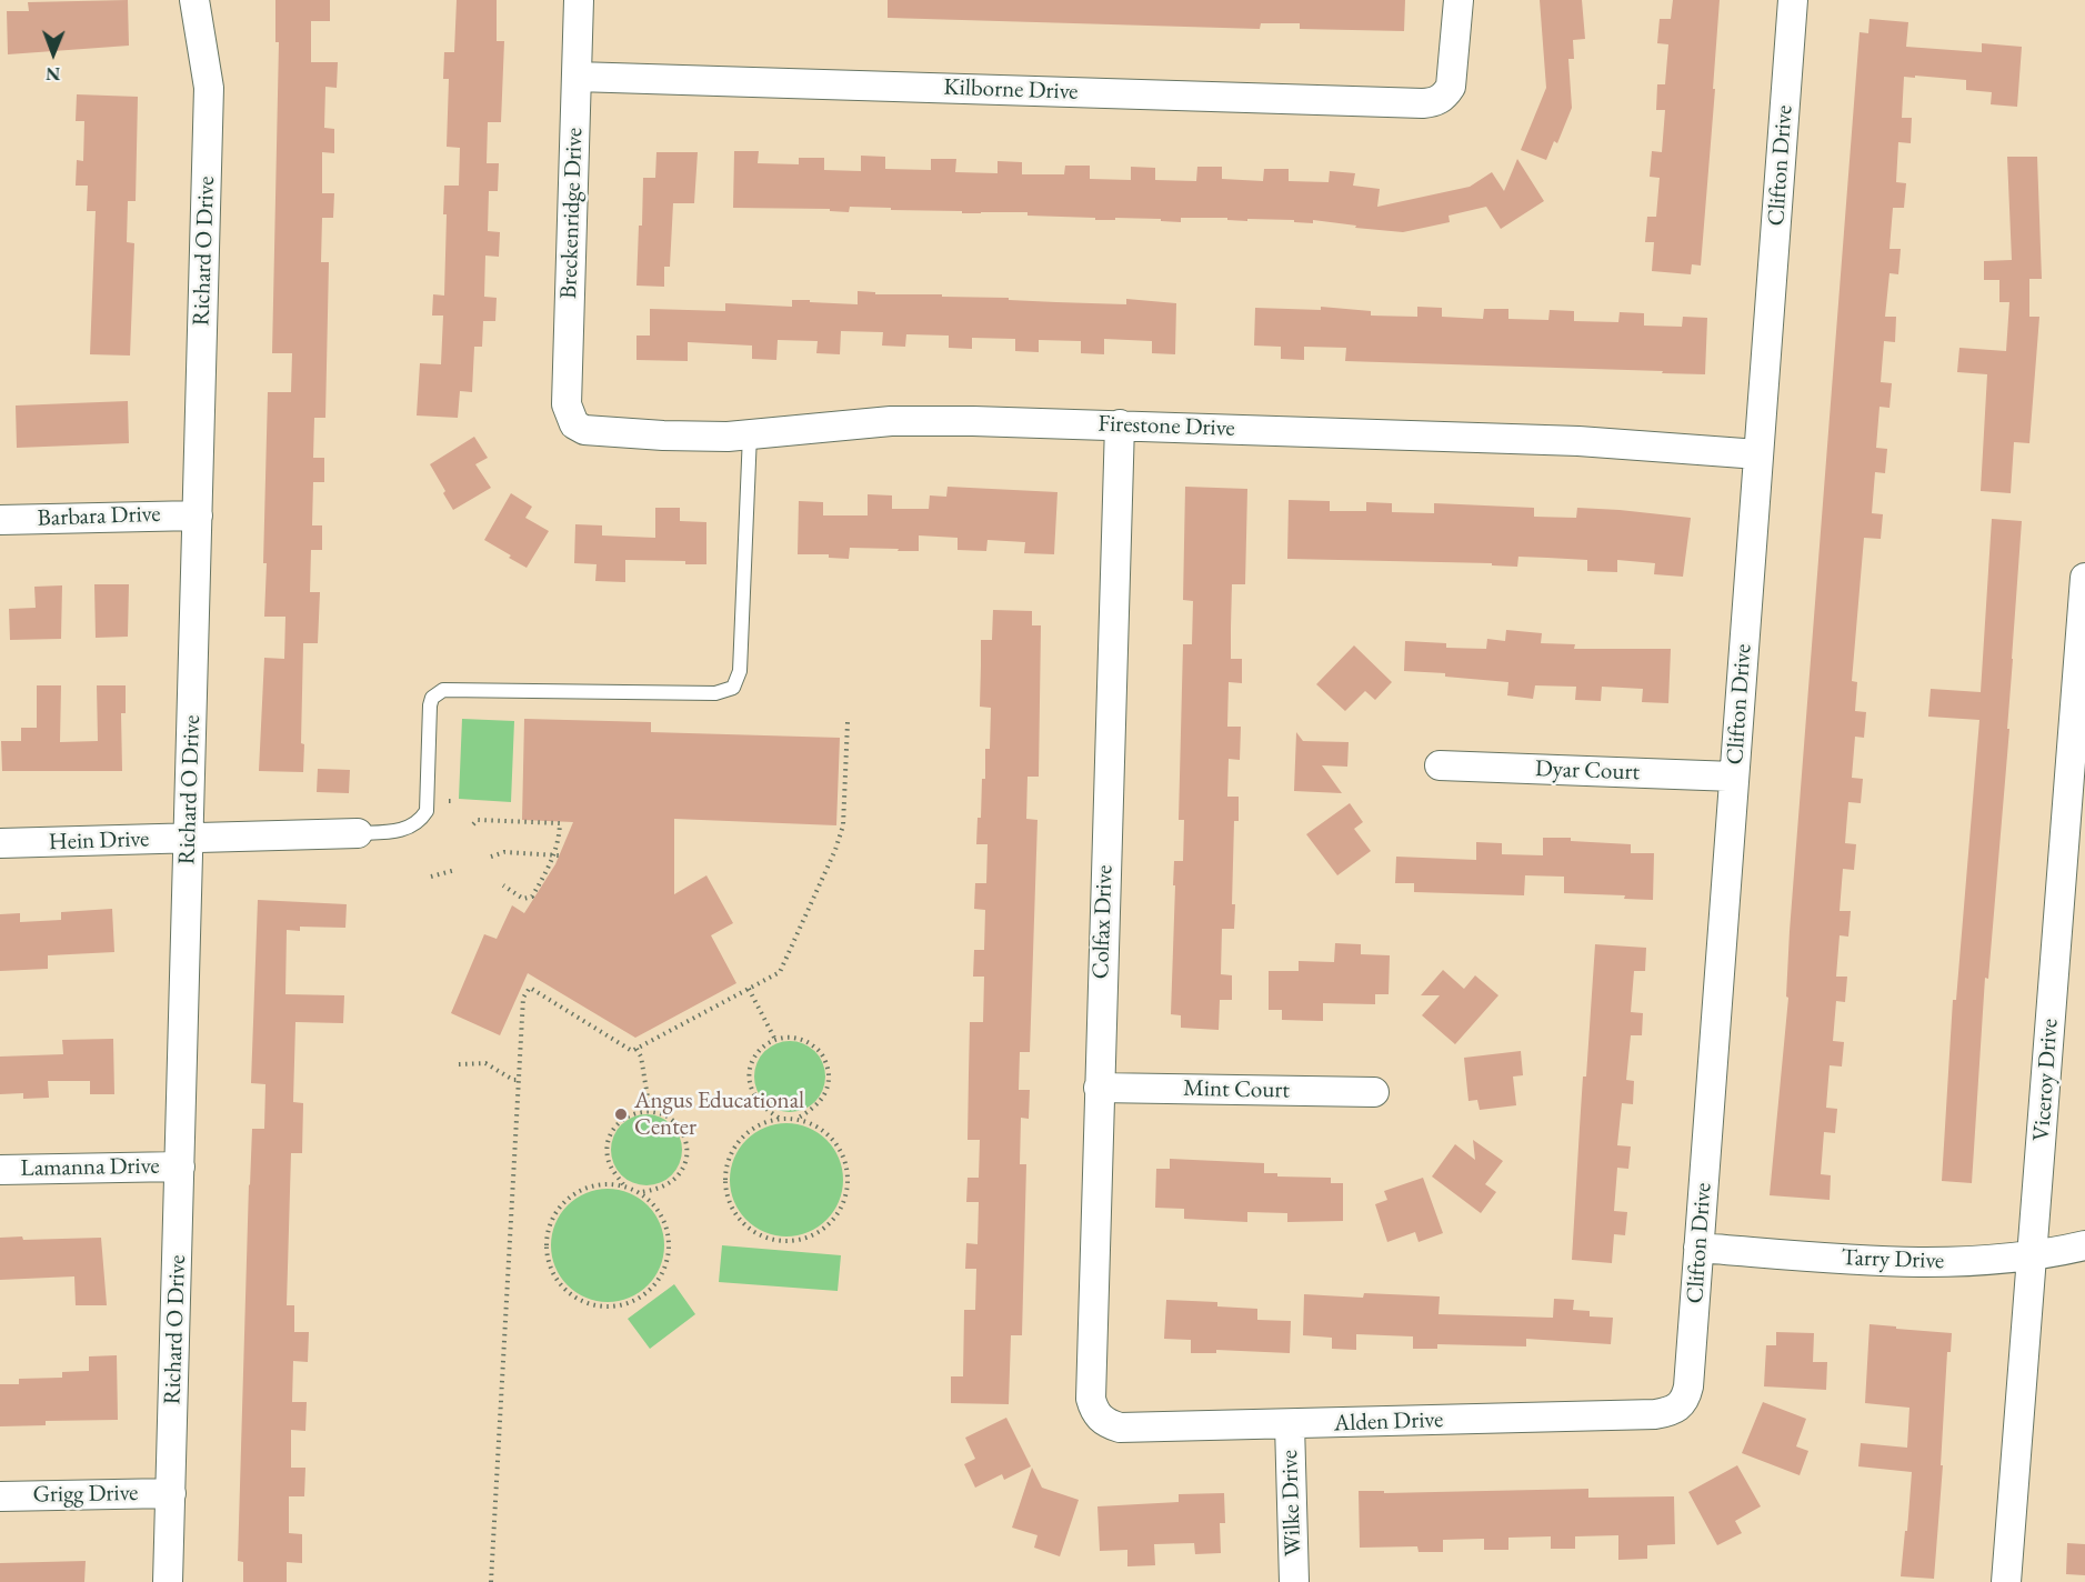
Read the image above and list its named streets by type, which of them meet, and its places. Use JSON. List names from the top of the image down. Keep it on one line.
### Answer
{"streets":{"street":["Kilborne Drive","Clifton Drive","Breckenridge Drive","Richard O Drive","Firestone Drive","Barbara Drive","Dyar Court","Hein Drive","Colfax Drive","Viceroy Drive","Mint Court","Lamanna Drive","Tarry Drive","Alden Drive","Grigg Drive","Wilke Drive"]},"crossings":[["Kilborne Drive","Breckenridge Drive"],["Clifton Drive","Firestone Drive"],["Clifton Drive","Dyar Court"],["Clifton Drive","Tarry Drive"],["Clifton Drive","Alden Drive"],["Breckenridge Drive","Firestone Drive"],["Richard O Drive","Barbara Drive"],["Richard O Drive","Hein Drive"],["Richard O Drive","Lamanna Drive"],["Richard O Drive","Grigg Drive"],["Firestone Drive","Colfax Drive"],["Colfax Drive","Mint Court"],["Colfax Drive","Alden Drive"],["Viceroy Drive","Tarry Drive"],["Alden Drive","Wilke Drive"]],"places":["Angus Educational Center"],"north":"bottom"}
